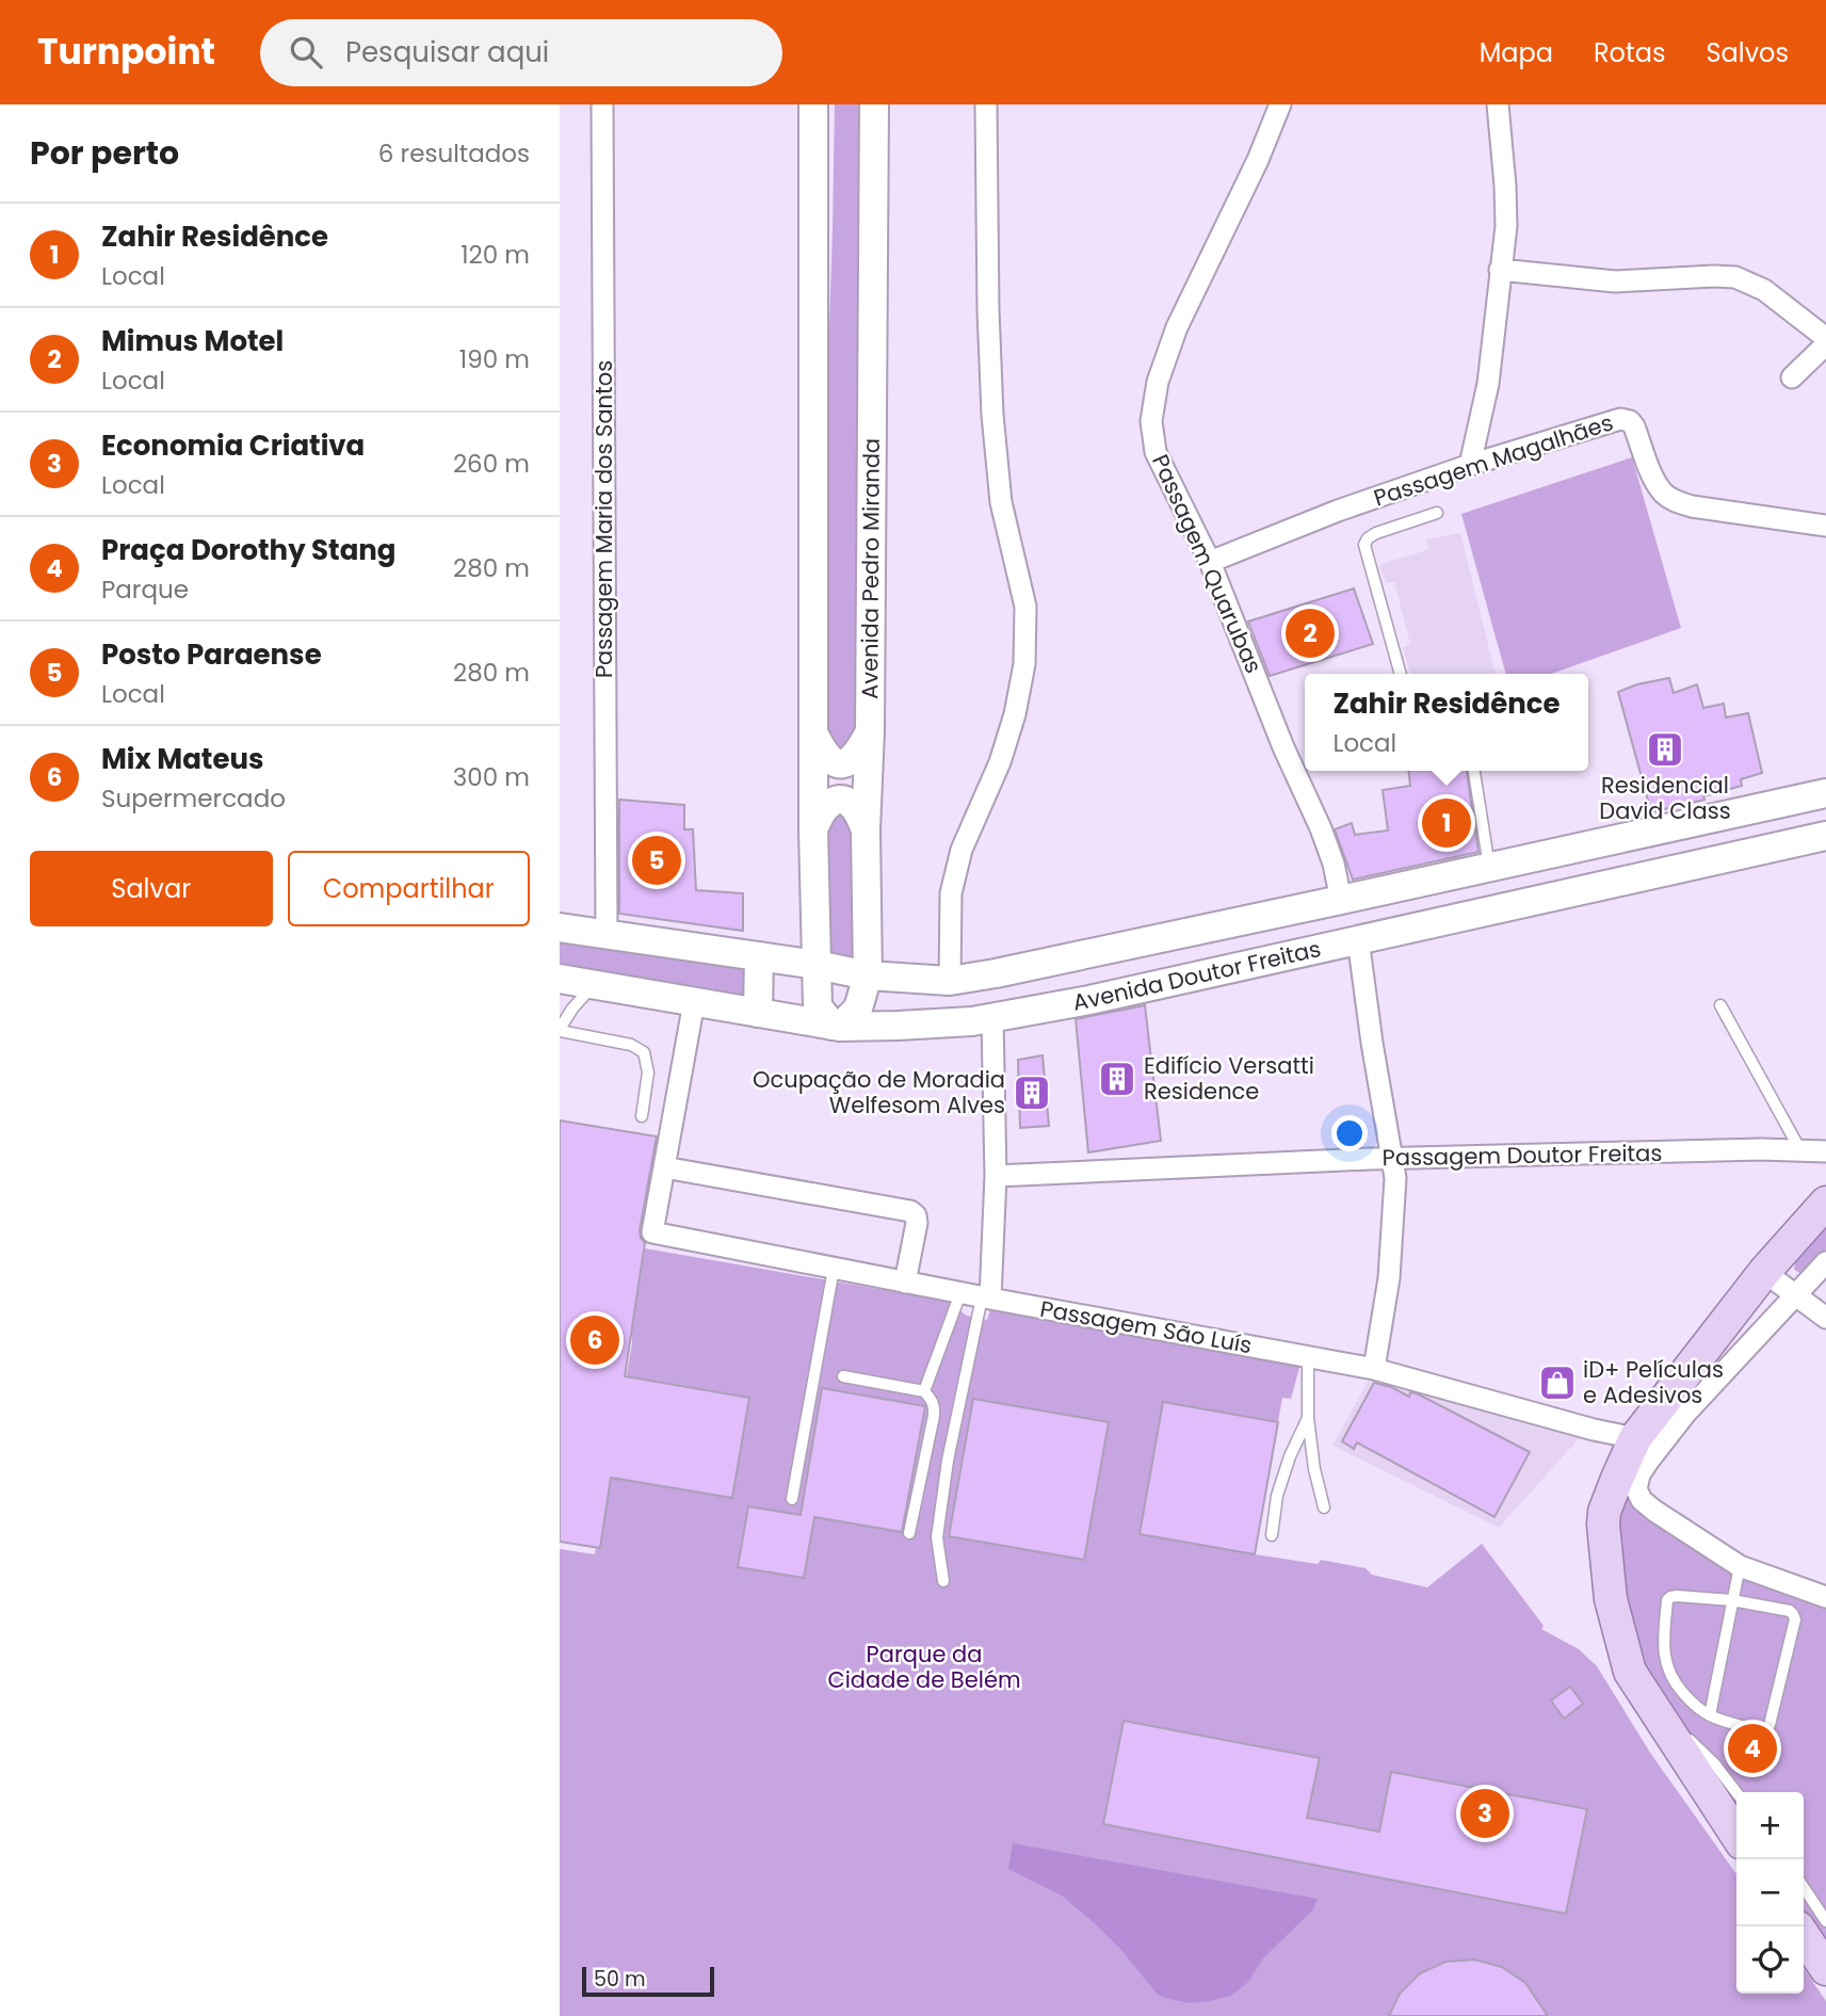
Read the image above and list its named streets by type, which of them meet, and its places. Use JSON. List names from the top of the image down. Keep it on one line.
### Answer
{"streets":{"main road":["Avenida Pedro Miranda","Avenida Doutor Freitas"],"street":["Passagem Magalhães","Passagem Maria dos Santos","Passagem Quarubas","Passagem Doutor Freitas","Passagem São Luís"]},"crossings":[["Passagem Magalhães","Passagem Quarubas"],["Passagem Maria dos Santos","Avenida Doutor Freitas"],["Passagem Quarubas","Avenida Doutor Freitas"],["Avenida Pedro Miranda","Avenida Doutor Freitas"]],"parks":["Parque da Cidade de Belém"],"places":{"building":["Residencial David Class","Edifício Versatti Residence","Ocupação de Moradia Welfesom Alves"],"shop":["iD+ Películas e Adesivos"]},"scale_bar":"50 m","page":{"header":"Turnpoint","search":"Pesquisar aqui","nav":["Mapa","Rotas","Salvos"],"heading":["Por perto","6 resultados"],"list":[{"mark":"1","name":"Zahir Residênce","note":"Local","value":"120 m"},{"mark":"2","name":"Mimus Motel","note":"Local","value":"190 m"},{"mark":"3","name":"Economia Criativa","note":"Local","value":"260 m"},{"mark":"4","name":"Praça Dorothy Stang","note":"Parque","value":"280 m"},{"mark":"5","name":"Posto Paraense","note":"Local","value":"280 m"},{"mark":"6","name":"Mix Mateus","note":"Supermercado","value":"300 m"}],"pins":["2","1","5","6","4","3"],"popup":["Zahir Residênce","Local"],"buttons":["Salvar","Compartilhar"],"map_buttons":["+","−"],"scale":"50 m"}}
